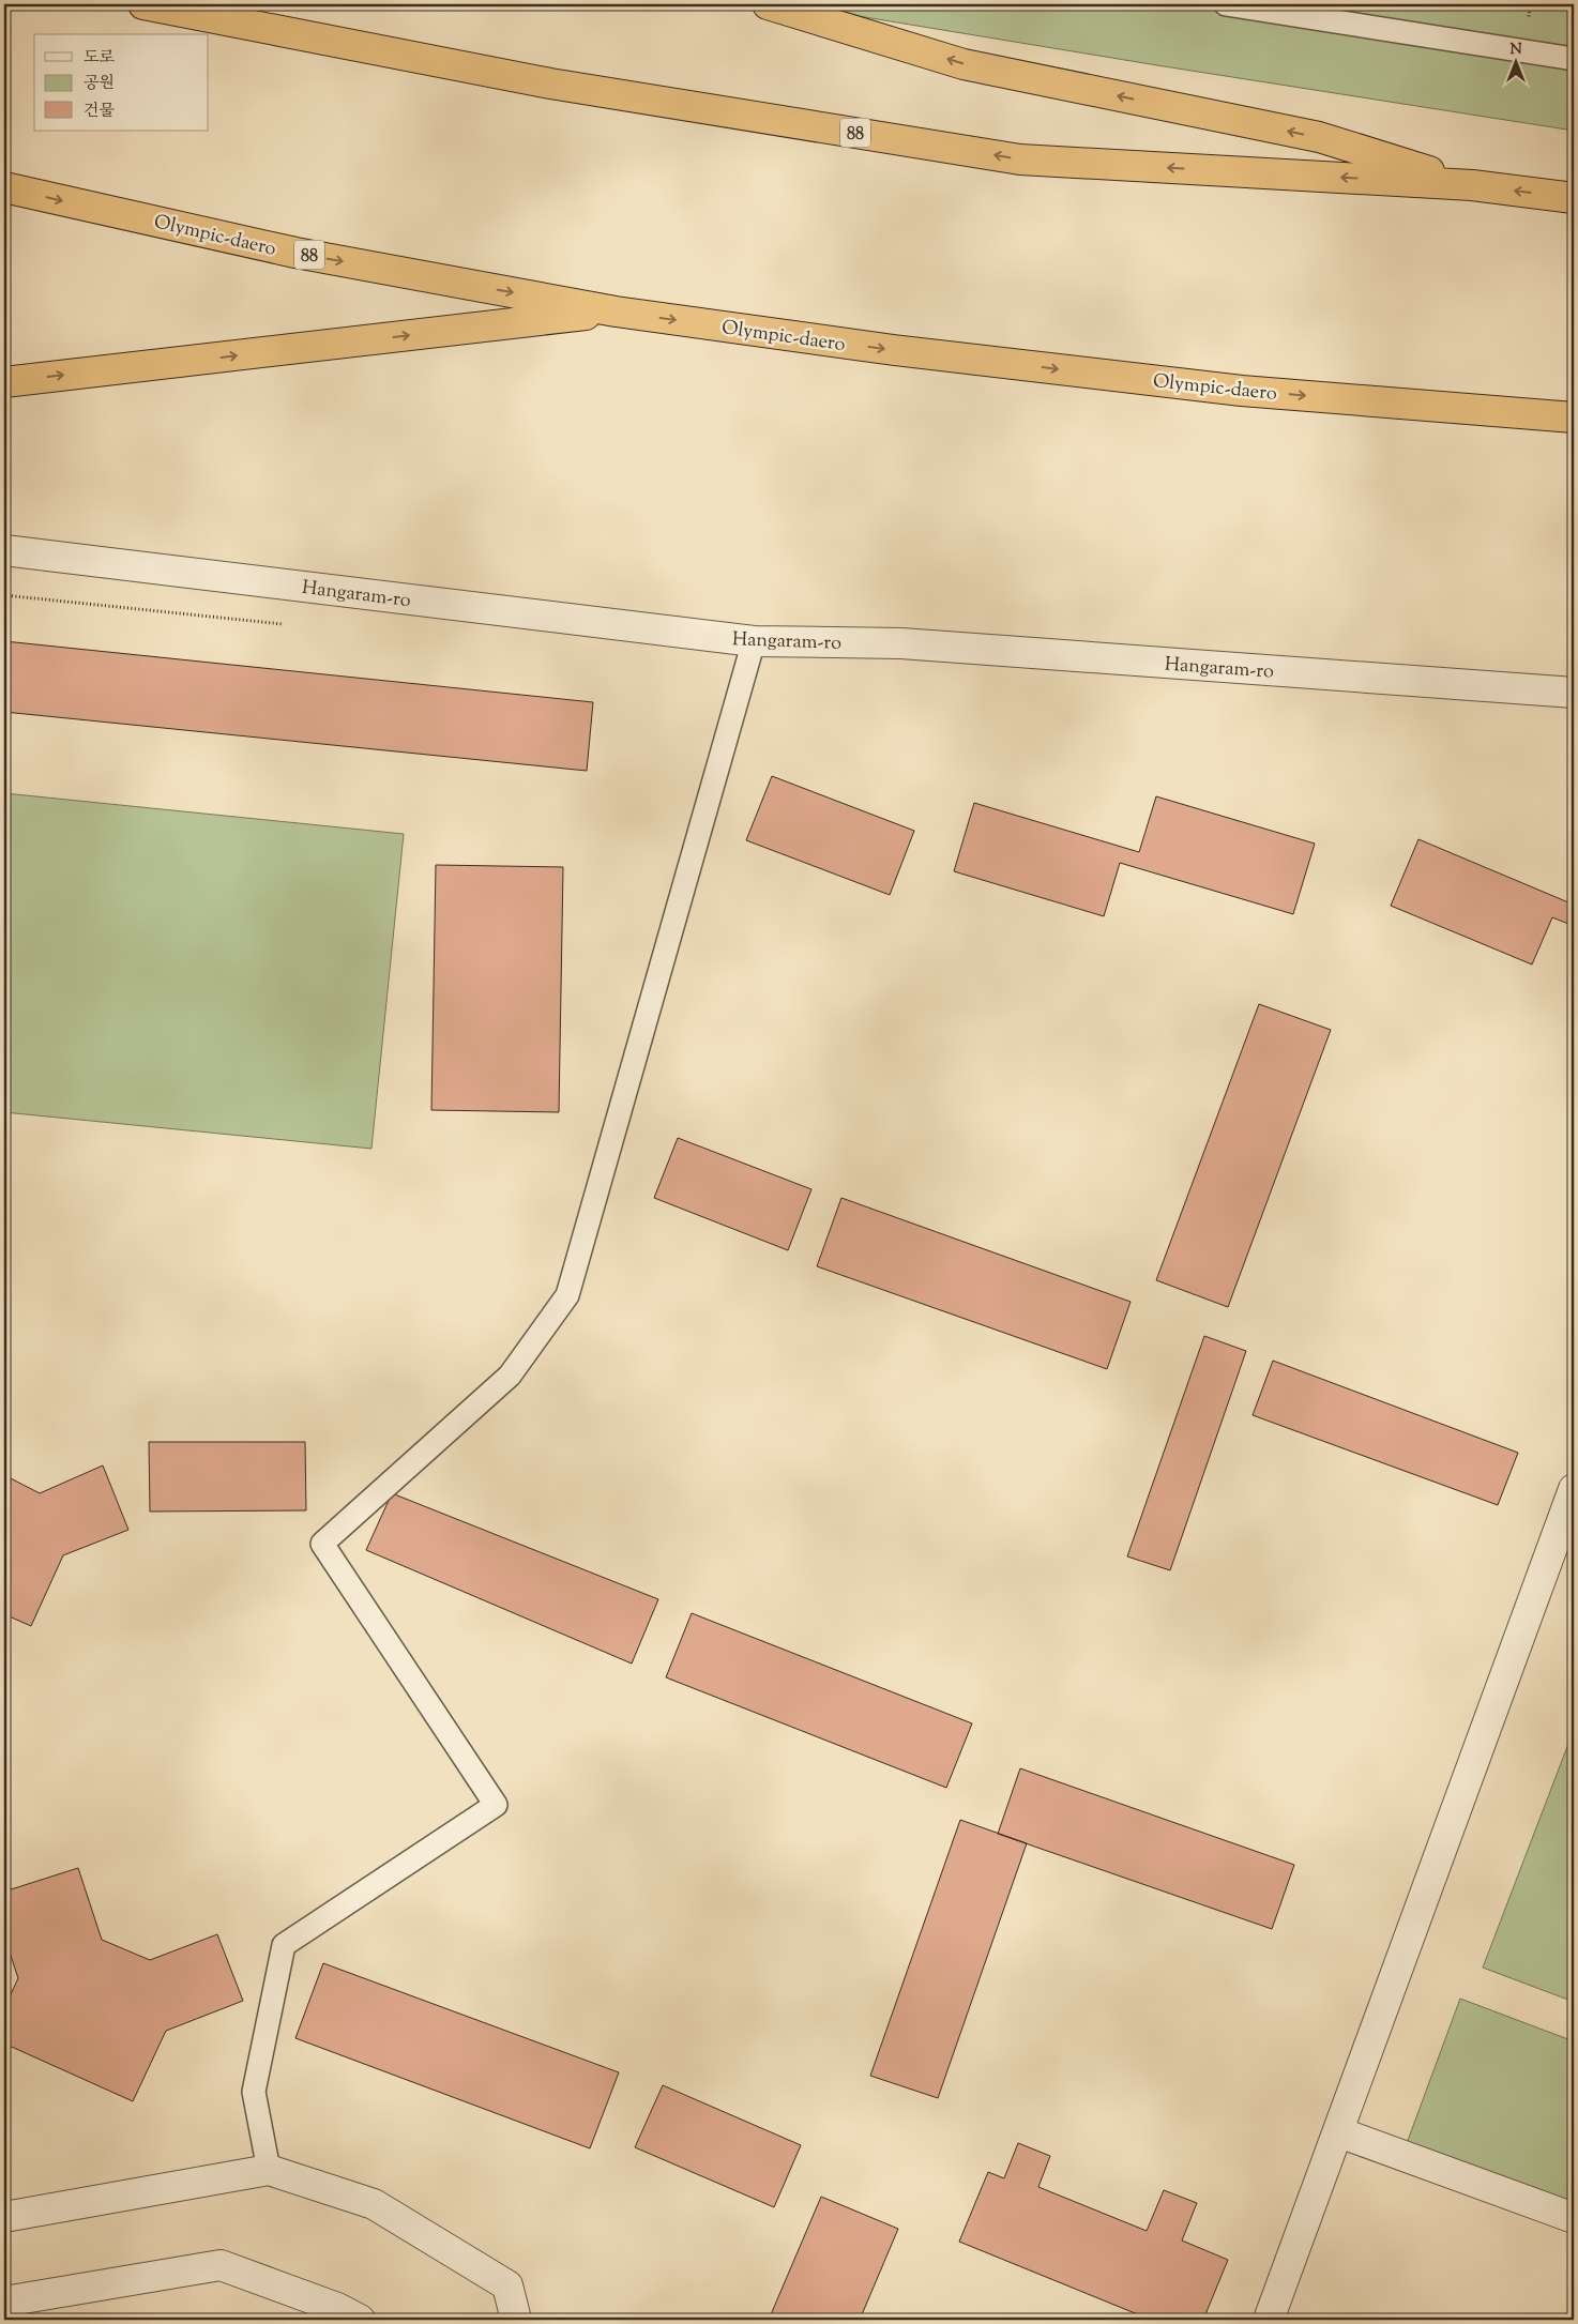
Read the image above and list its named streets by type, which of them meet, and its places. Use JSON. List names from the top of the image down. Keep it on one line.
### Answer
{"streets":{"highway":["88","Olympic-daero"],"street":["Hangaram-ro"]},"legend":["도로","공원","건물"],"north":"top"}
